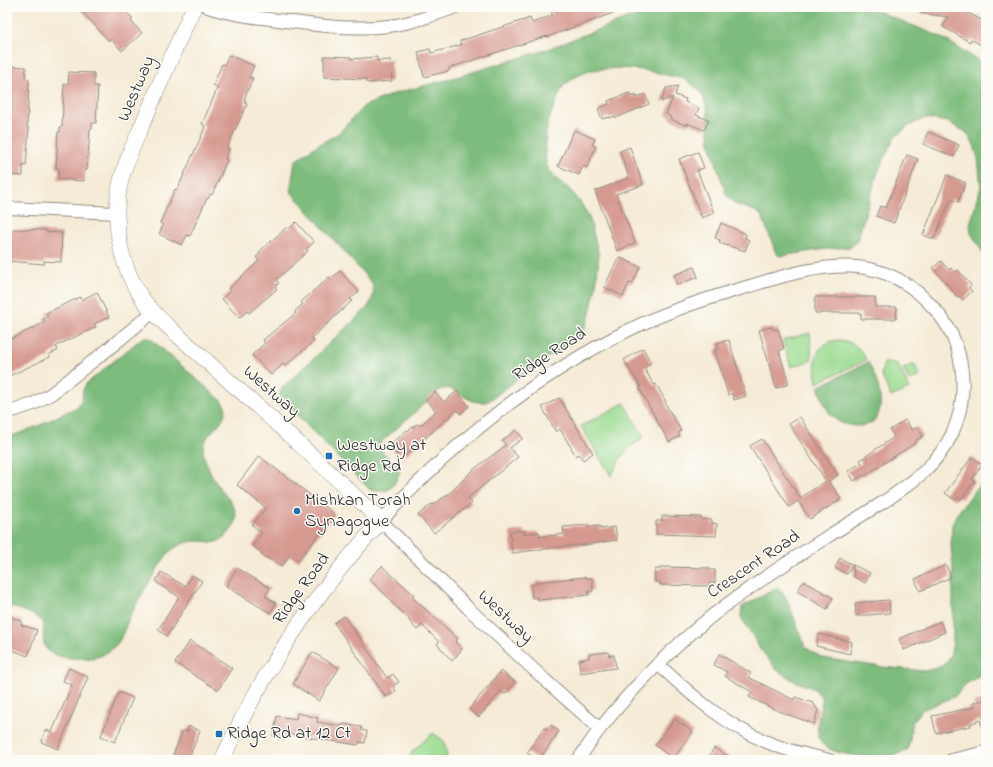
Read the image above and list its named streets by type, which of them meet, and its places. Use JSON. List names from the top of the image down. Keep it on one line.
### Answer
{"streets":{"street":["Westway","Ridge Road","Crescent Road"]},"crossings":[["Westway","Ridge Road"],["Westway","Crescent Road"],["Ridge Road","Crescent Road"]],"places":{"transit":["Westway at Ridge Rd","Ridge Rd at 12 Ct"],"other":["Mishkan Torah Synagogue"]}}
